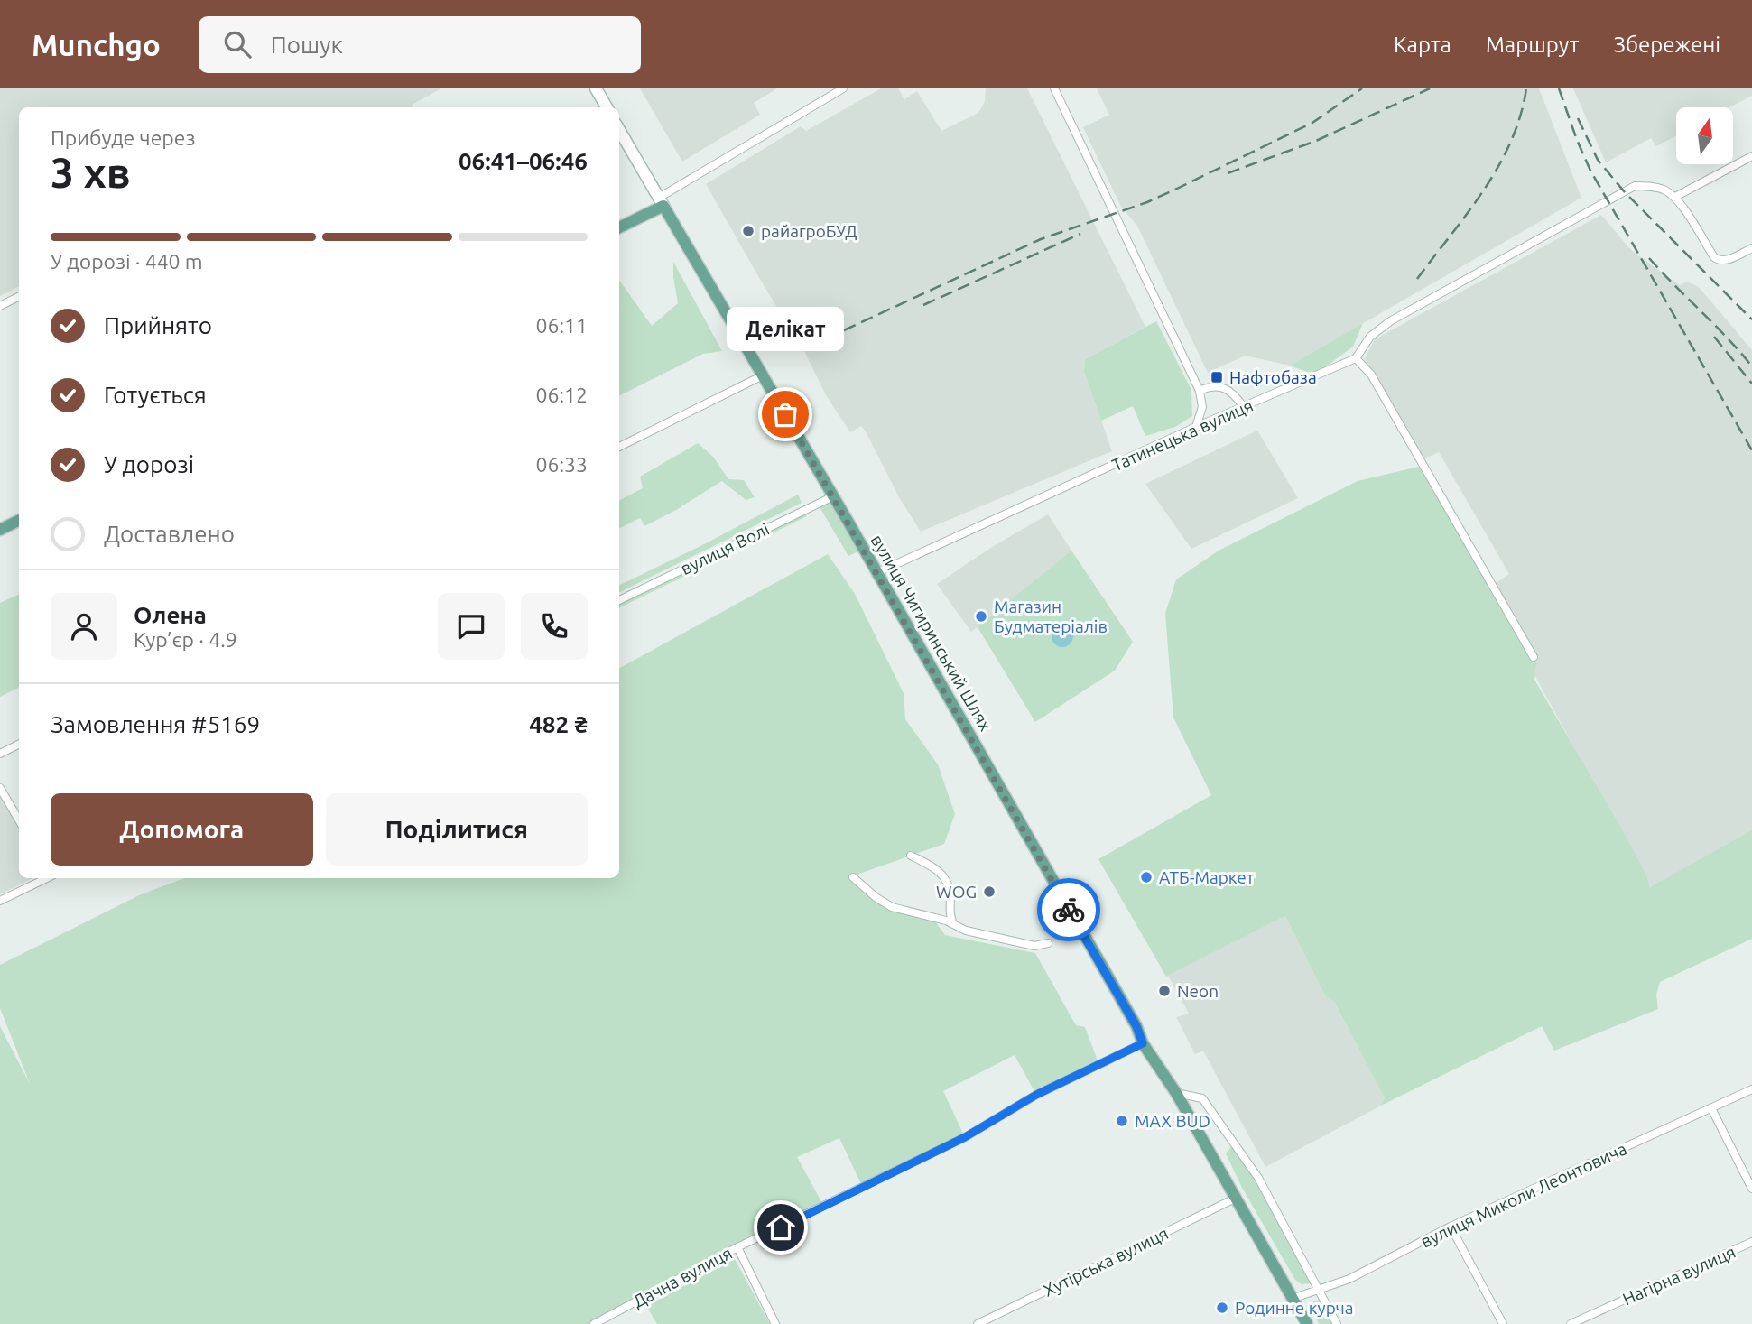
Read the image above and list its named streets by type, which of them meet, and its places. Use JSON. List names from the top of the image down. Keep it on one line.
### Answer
{"streets":{"main road":["вулиця Чигиринський Шлях"],"street":["Татинецька вулиця","вулиця Волі","вулиця Миколи Леонтовича","Хутірська вулиця","Нагірна вулиця","Дачна вулиця"]},"crossings":[["Татинецька вулиця","вулиця Чигиринський Шлях"],["вулиця Волі","вулиця Чигиринський Шлях"],["вулиця Чигиринський Шлях","вулиця Миколи Леонтовича"],["вулиця Чигиринський Шлях","Хутірська вулиця"],["вулиця Чигиринський Шлях","Дачна вулиця"]],"places":{"other":["райагроБУД","Делікат","Магазин Будматеріалів","АТБ-Маркет","WOG","Neon","MAX BUD","Родинне курча"],"transit":["Нафтобаза"]},"north":"top","page":{"header":"Munchgo","search":"Пошук","nav":["Карта","Маршрут","Збережені"],"heading":["3 хв","Прибуде через","06:41–06:46"],"panel":["Олена","Кур’єр · 4.9","Замовлення #5169","482 ₴"],"bar":"У дорозі · 440 m","list":[["Прийнято","06:11"],["Готується","06:12"],["У дорозі","06:33"],"Доставлено"],"bubble":"Делікат","buttons":["Допомога","Поділитися"]}}
